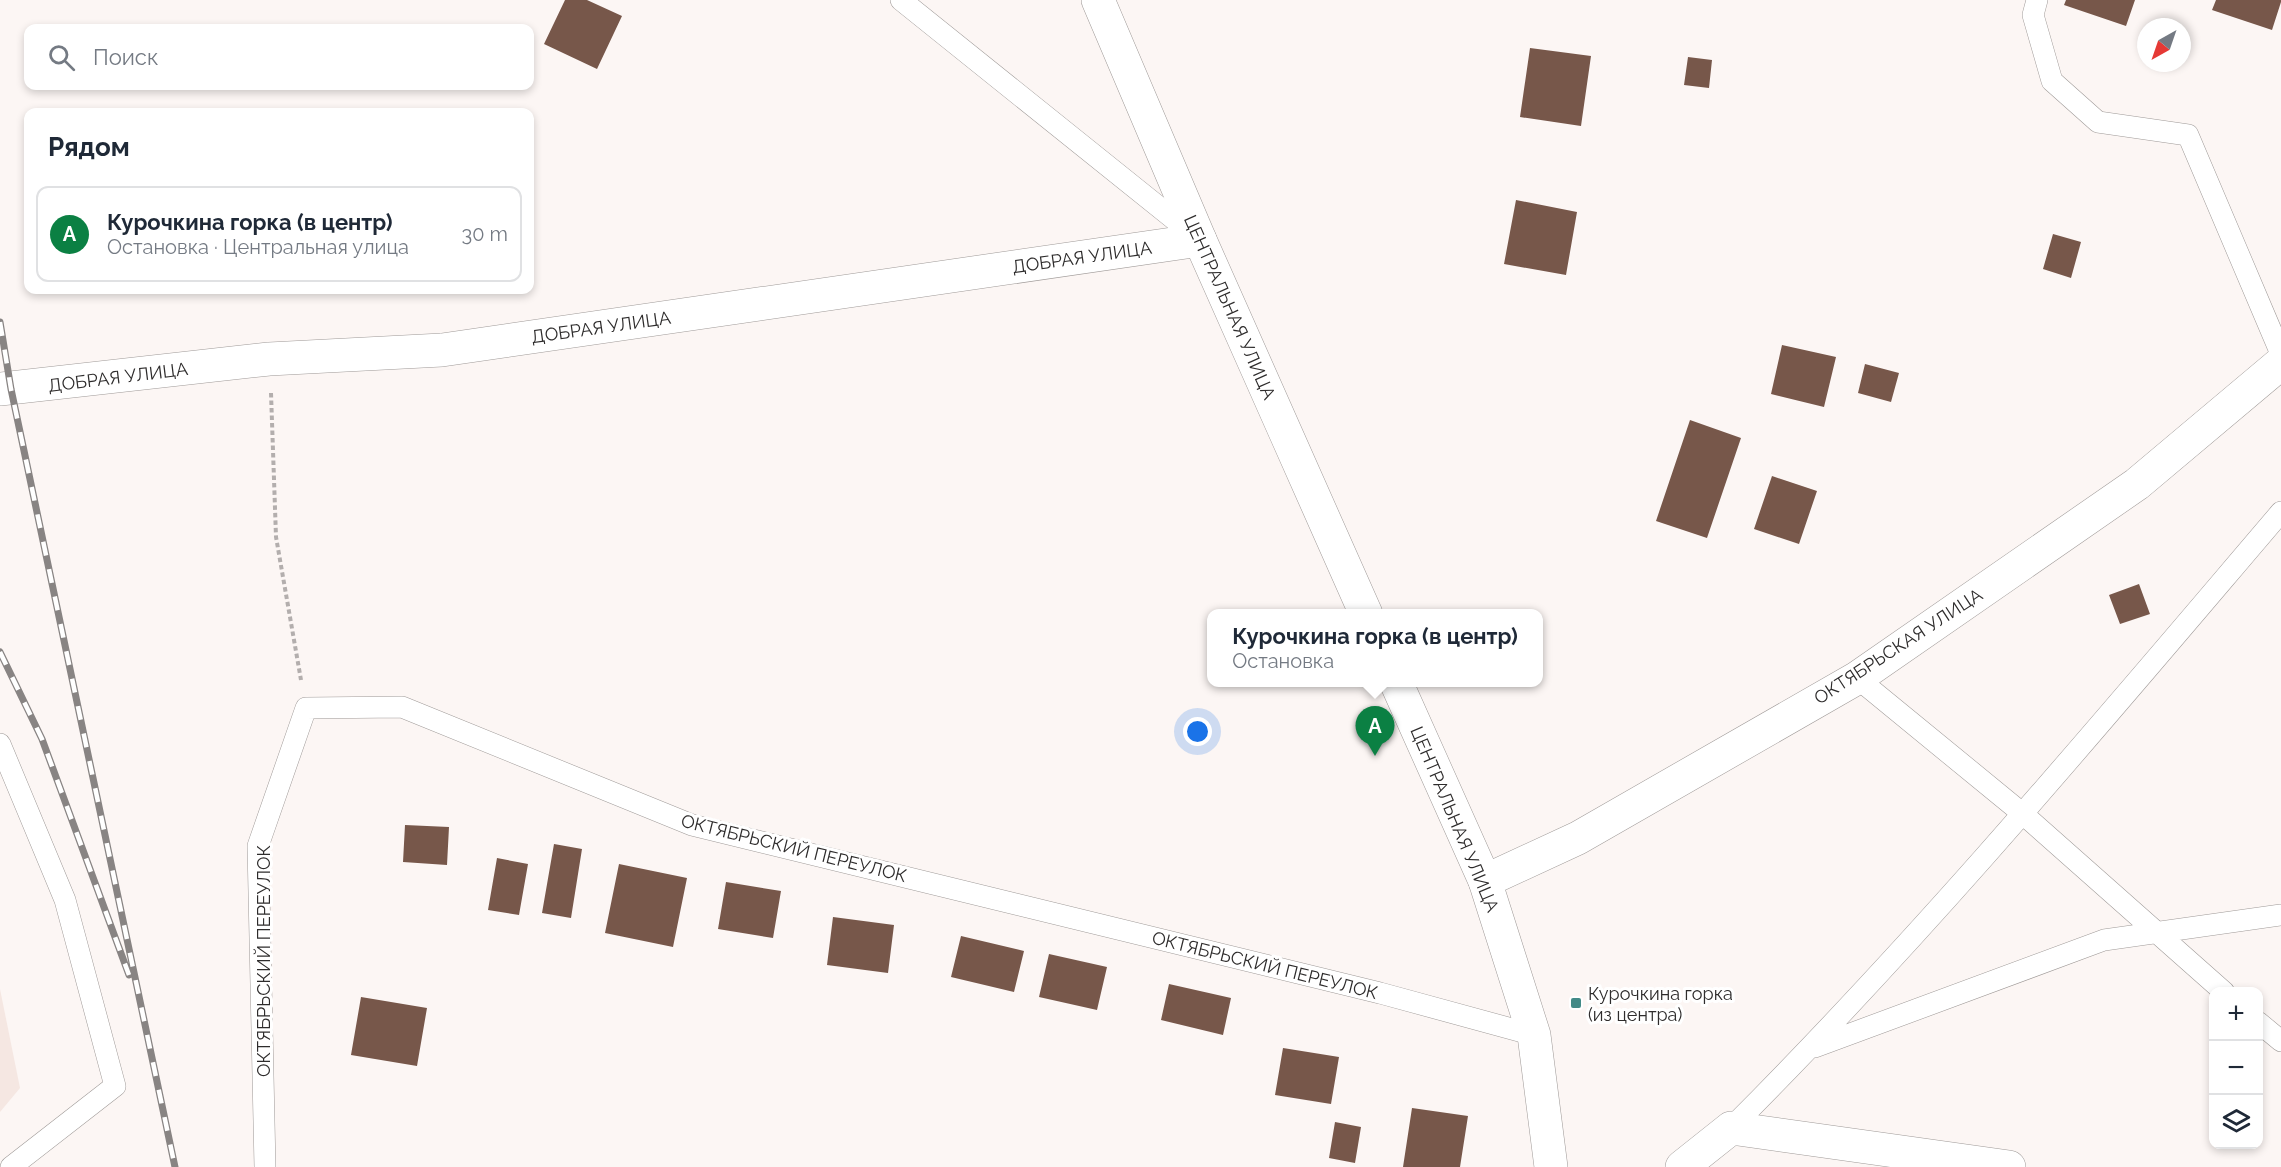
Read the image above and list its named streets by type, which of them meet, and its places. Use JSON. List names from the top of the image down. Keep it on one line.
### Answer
{"streets":{"street":["ДОБРАЯ УЛИЦА","ЦЕНТРАЛЬНАЯ УЛИЦА","ОКТЯБРЬСКАЯ УЛИЦА"],"lane":["ОКТЯБРЬСКИЙ ПЕРЕУЛОК"]},"crossings":[["ДОБРАЯ УЛИЦА","ЦЕНТРАЛЬНАЯ УЛИЦА"],["ЦЕНТРАЛЬНАЯ УЛИЦА","ОКТЯБРЬСКАЯ УЛИЦА"],["ЦЕНТРАЛЬНАЯ УЛИЦА","ОКТЯБРЬСКИЙ ПЕРЕУЛОК"]],"places":{"transit":["Курочкина горка (из центра)"]},"north":"bottom left","page":{"search":"Поиск","heading":"Рядом","list":[{"mark":"A","name":"Курочкина горка (в центр)","note":"Остановка · Центральная улица","value":"30 m"}],"popup":["Курочкина горка (в центр)","Остановка"],"pins":"A","map_buttons":["+","−"]}}
